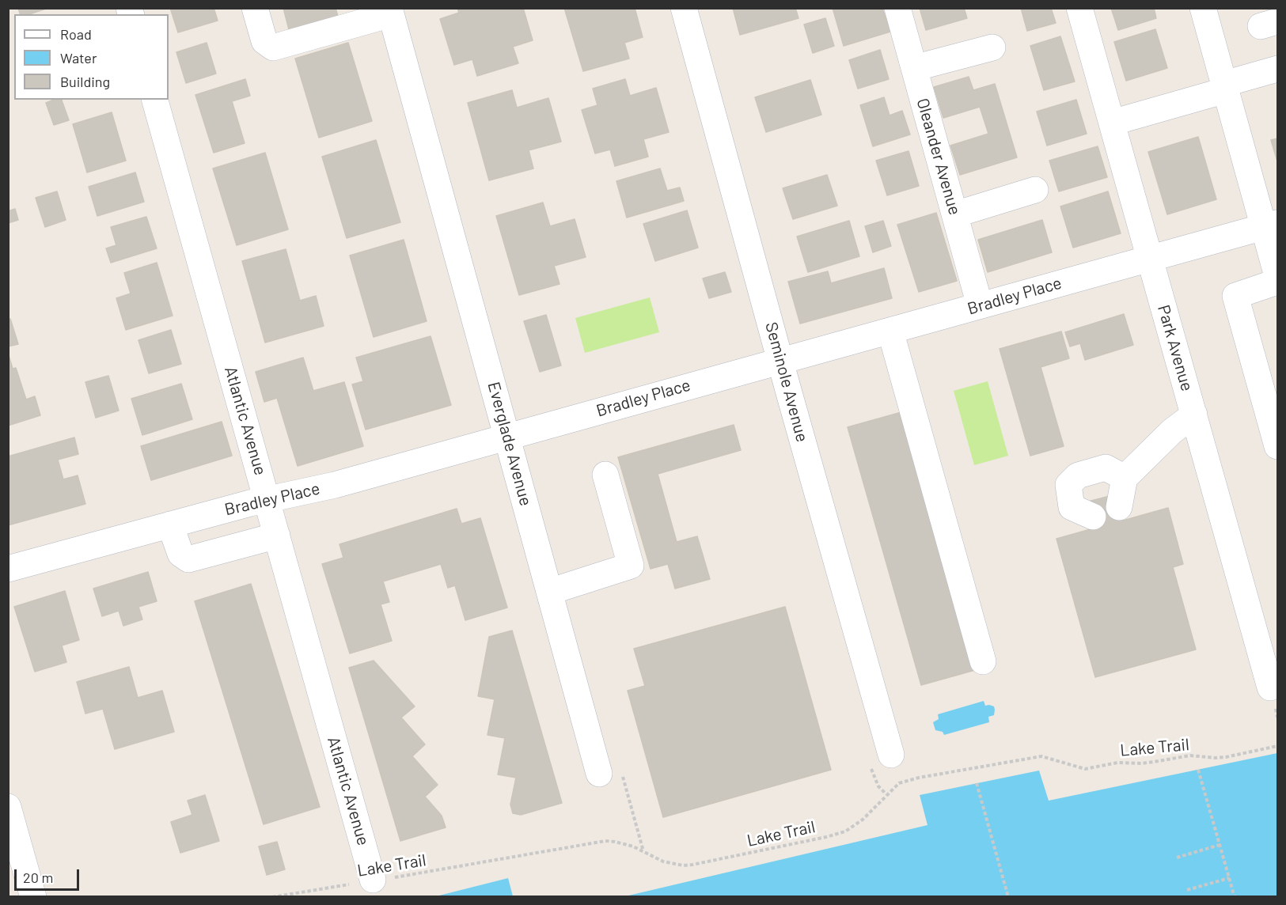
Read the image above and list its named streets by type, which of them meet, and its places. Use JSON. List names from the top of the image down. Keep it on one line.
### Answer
{"streets":{"street":["Oleander Avenue","Bradley Place","Park Avenue","Seminole Avenue","Atlantic Avenue","Everglade Avenue"],"path":["Lake Trail"]},"crossings":[["Oleander Avenue","Bradley Place"],["Bradley Place","Park Avenue"],["Bradley Place","Seminole Avenue"],["Bradley Place","Atlantic Avenue"],["Bradley Place","Everglade Avenue"],["Atlantic Avenue","Lake Trail"]],"legend":["Road","Water","Building"],"scale_bar":"20 m"}
